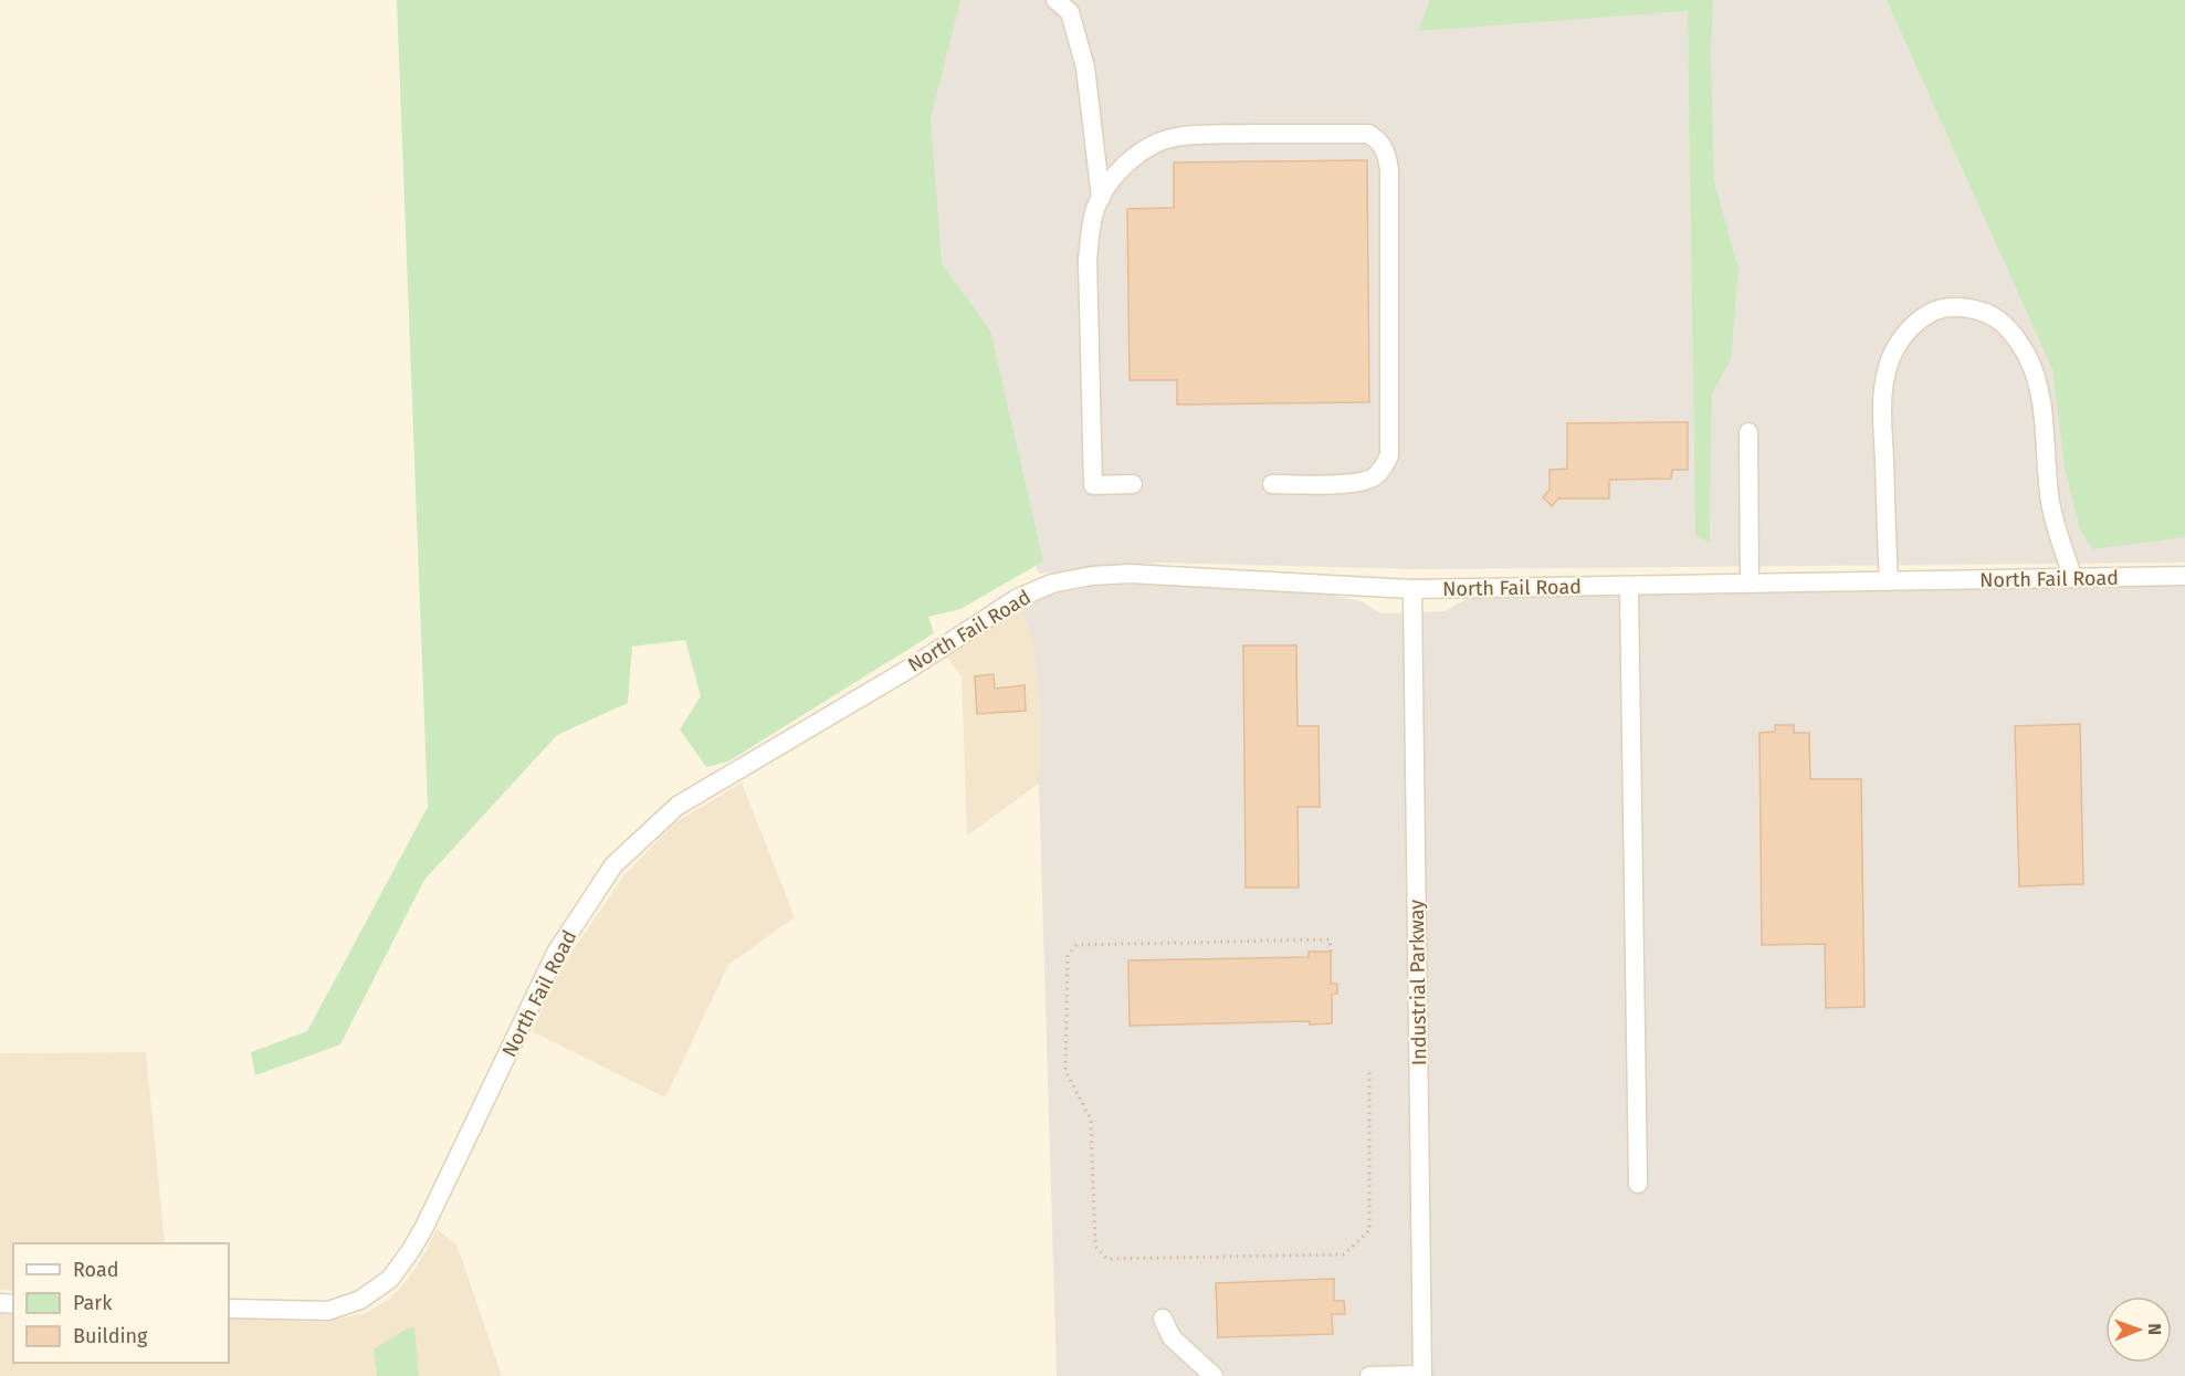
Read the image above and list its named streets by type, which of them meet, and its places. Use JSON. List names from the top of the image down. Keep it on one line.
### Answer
{"streets":{"street":["North Fail Road","Industrial Parkway"]},"crossings":[["North Fail Road","Industrial Parkway"]],"legend":["Road","Park","Building"],"north":"right"}
